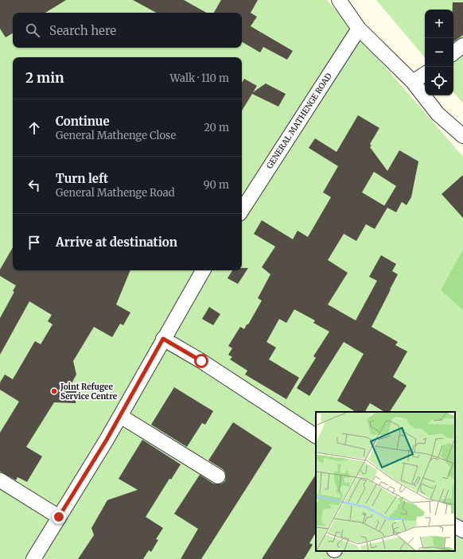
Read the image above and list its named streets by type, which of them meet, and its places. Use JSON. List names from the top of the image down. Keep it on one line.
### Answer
{"streets":{"street":["GENERAL MATHENGE ROAD"]},"places":["Joint Refugee Service Centre"],"page":{"map_buttons":["+","−"],"search":"Search here","heading":["2 min","Walk · 110 m"],"list":[["Continue","General Mathenge Close","20 m"],["Turn left","General Mathenge Road","90 m"],"Arrive at destination"]}}
